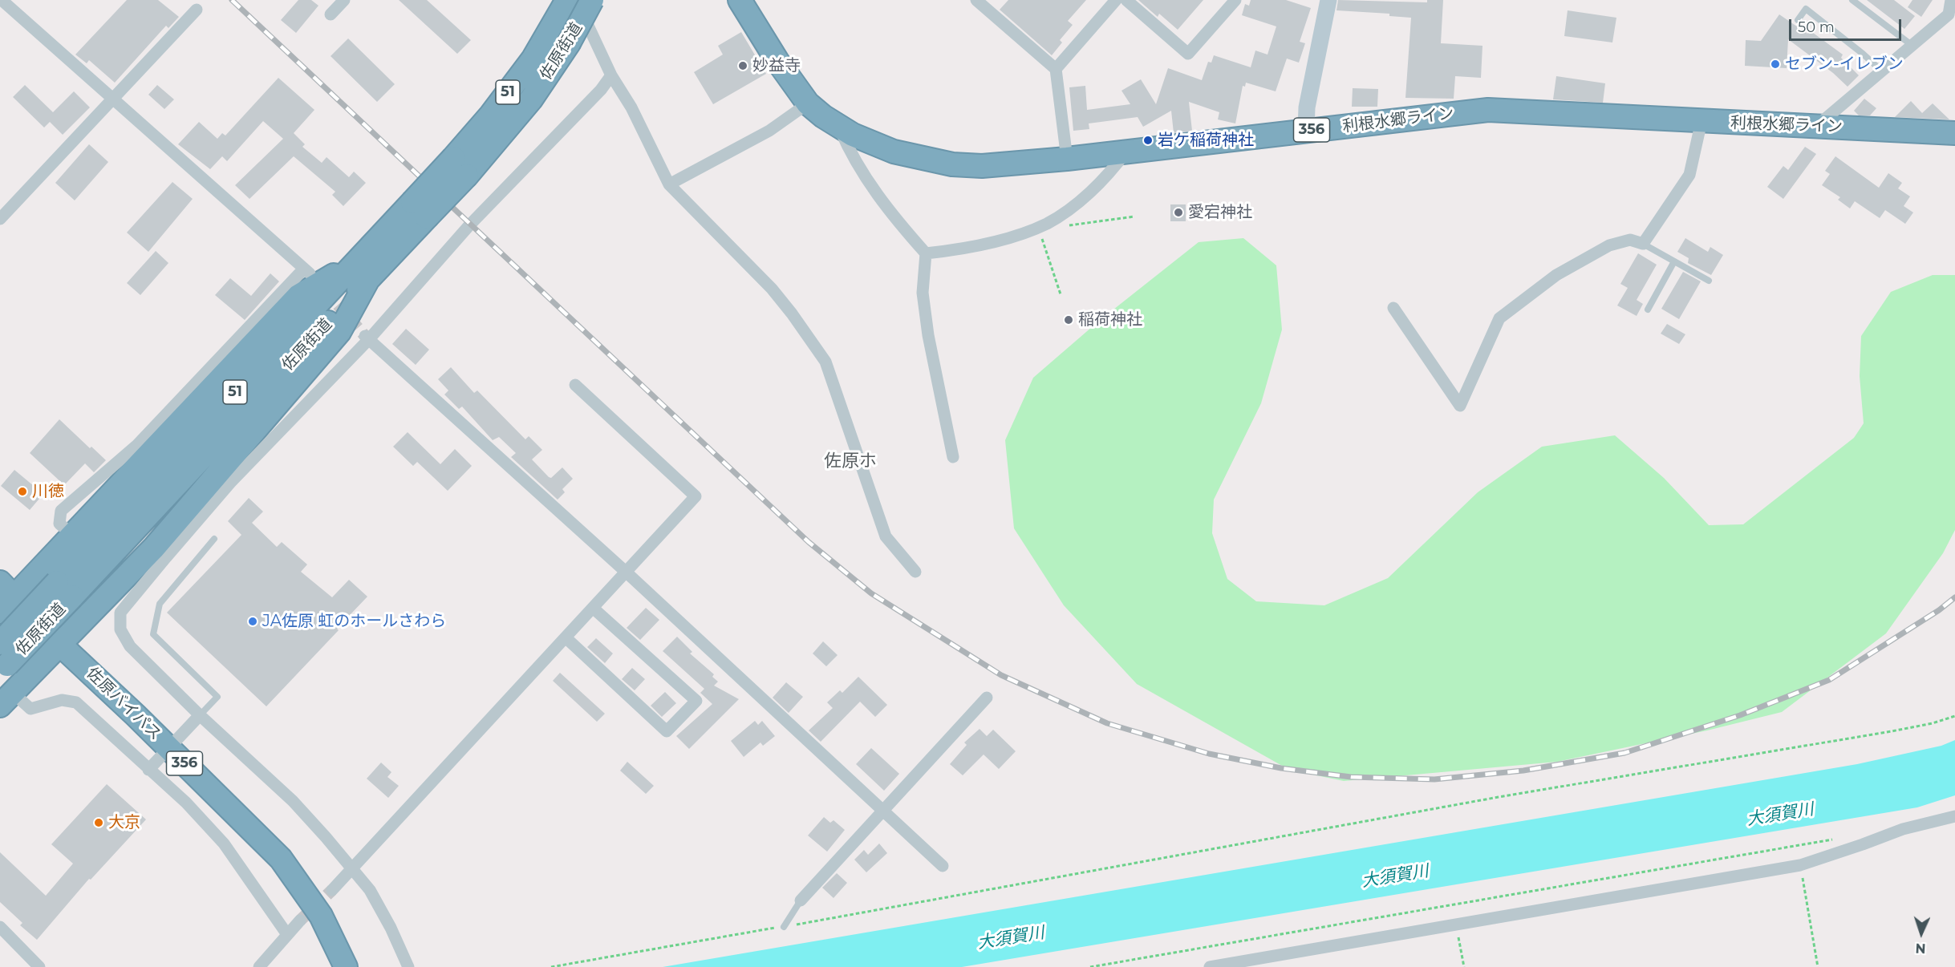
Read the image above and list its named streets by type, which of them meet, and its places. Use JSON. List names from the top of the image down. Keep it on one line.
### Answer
{"streets":{"highway":["佐原街道","51","利根水郷ライン","356","佐原バイパス"]},"districts":["佐原ホ"],"water":["大須賀川"],"places":["セブン-イレブン","妙益寺","岩ケ稲荷神社","愛宕神社","稲荷神社","川徳","JA佐原 虹のホールさわら","大京"],"scale_bar":"50 m","north":"bottom"}
